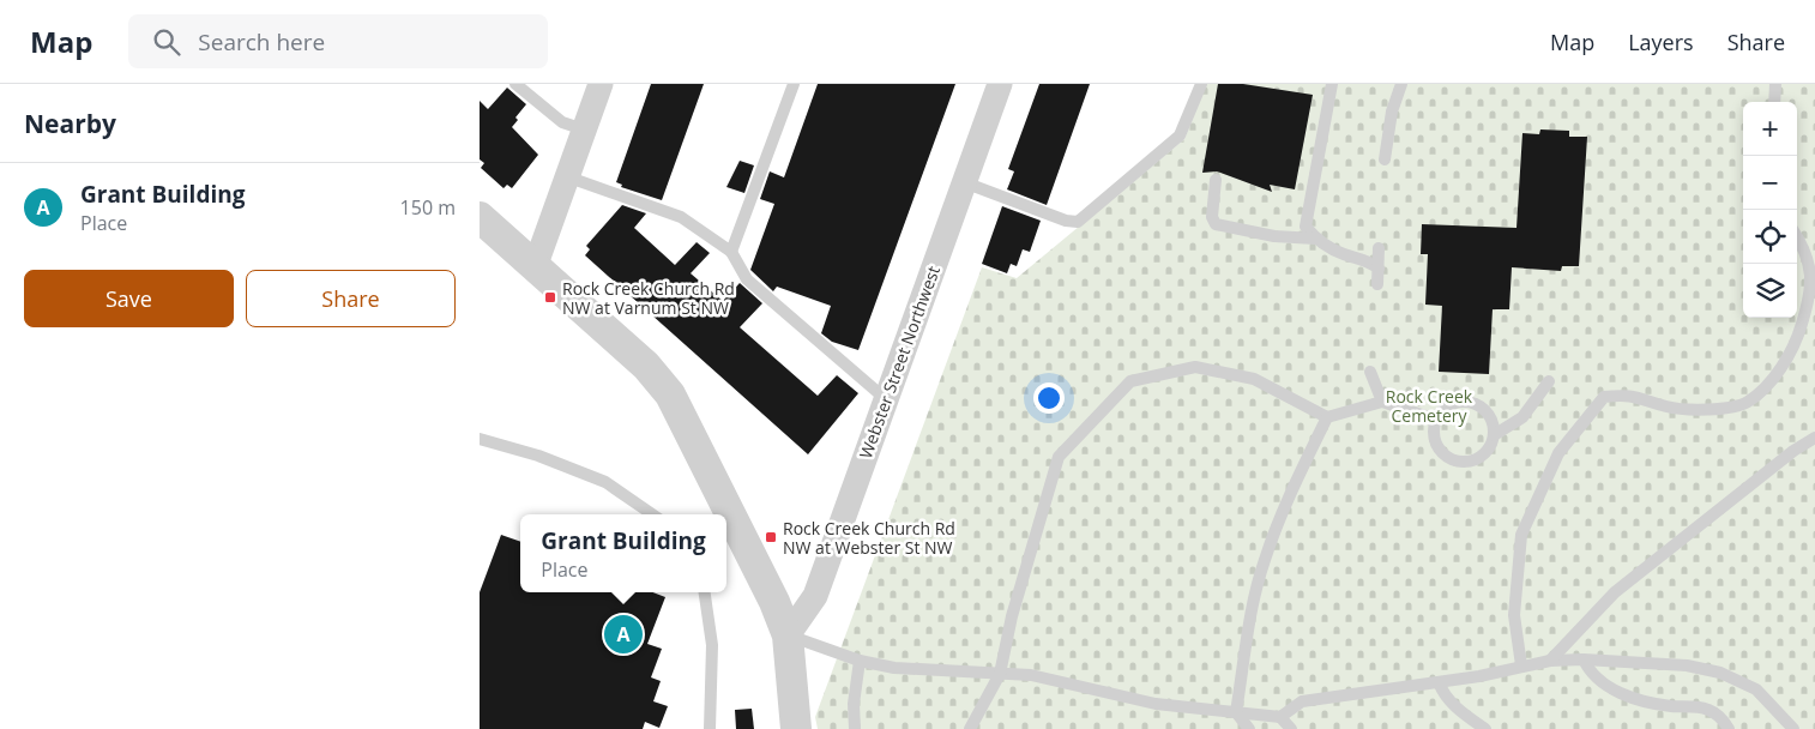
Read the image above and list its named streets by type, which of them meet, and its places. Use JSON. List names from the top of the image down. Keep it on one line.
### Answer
{"streets":{"street":["Webster Street Northwest"]},"parks":["Rock Creek Cemetery"],"places":{"transit":["Rock Creek Church Rd NW at Varnum St NW","Rock Creek Church Rd NW at Webster St NW"]},"page":{"header":"Map","search":"Search here","nav":["Map","Layers","Share"],"heading":"Nearby","map_buttons":["+","−"],"list":[{"mark":"A","name":"Grant Building","note":"Place","value":"150 m"}],"buttons":["Save","Share"],"popup":["Grant Building","Place"],"pins":"A"}}
